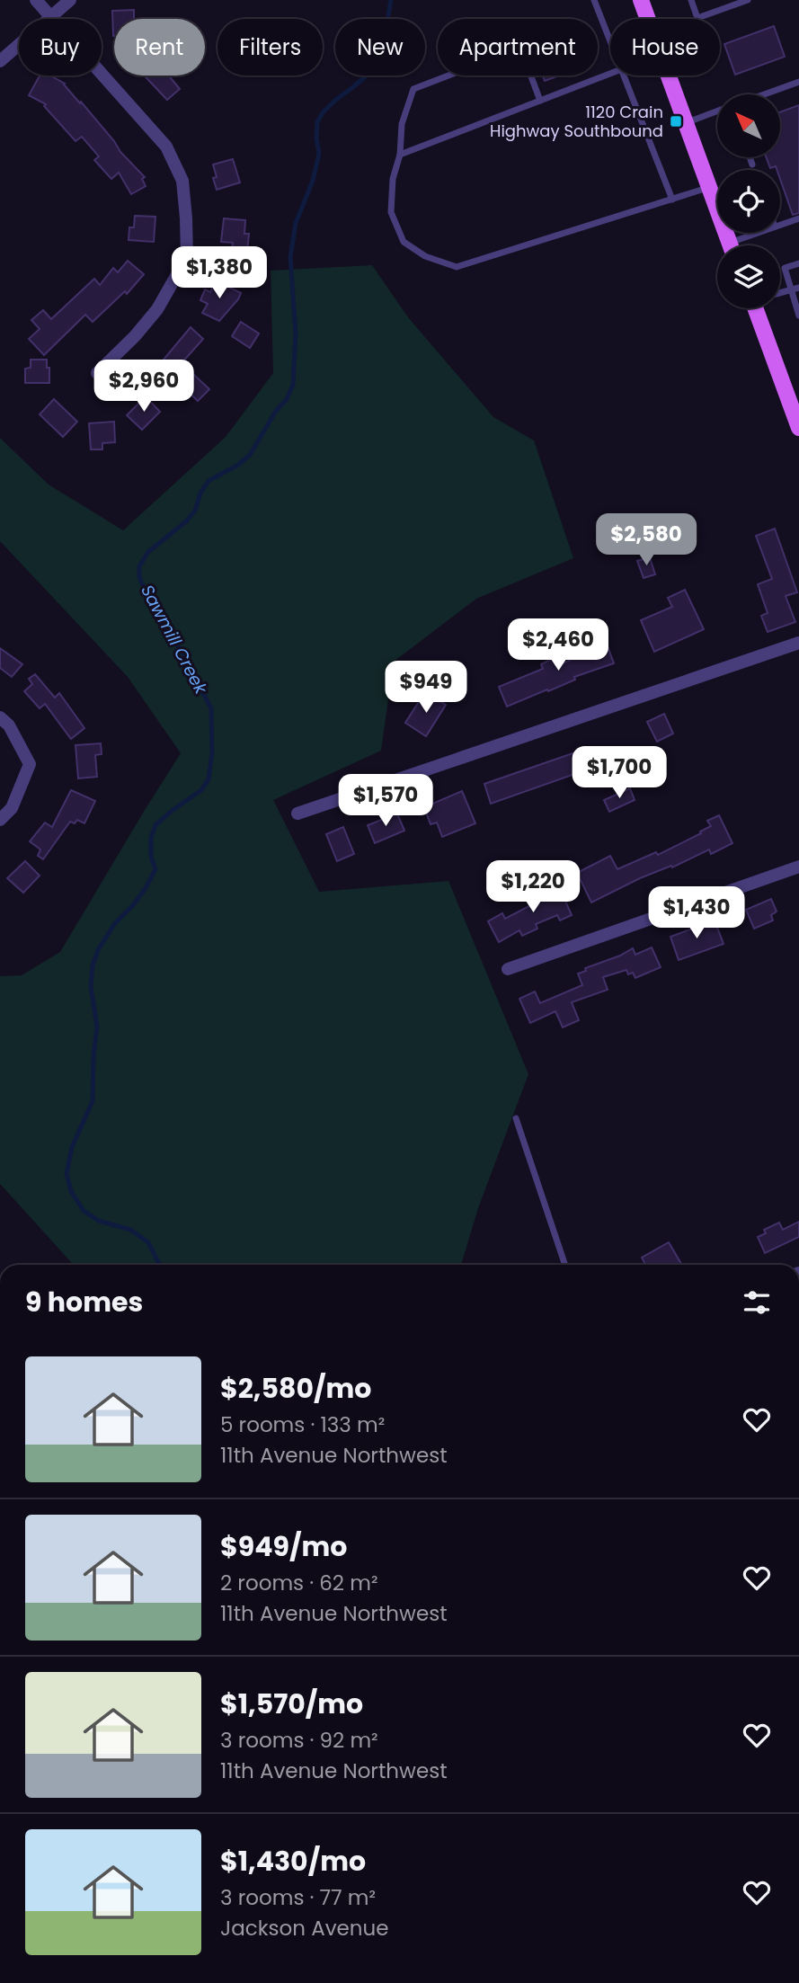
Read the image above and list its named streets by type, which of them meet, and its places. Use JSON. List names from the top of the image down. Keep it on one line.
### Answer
{"water":["Sawmill Creek"],"places":{"transit":["1120 Crain Highway Southbound"]},"north":"top left","page":{"chip":["Buy","Rent","Filters","New","Apartment","House"],"price":["$1,380","$2,960","$2,580","$2,460","$949","$1,700","$1,570","$1,220","$1,430"],"heading":"9 homes","list":[{"name":"$2,580/mo","note":"5 rooms · 133 m² · 11th Avenue Northwest"},{"name":"$949/mo","note":"2 rooms · 62 m² · 11th Avenue Northwest"},{"name":"$1,570/mo","note":"3 rooms · 92 m² · 11th Avenue Northwest"},{"name":"$1,430/mo","note":"3 rooms · 77 m² · Jackson Avenue"}]}}
